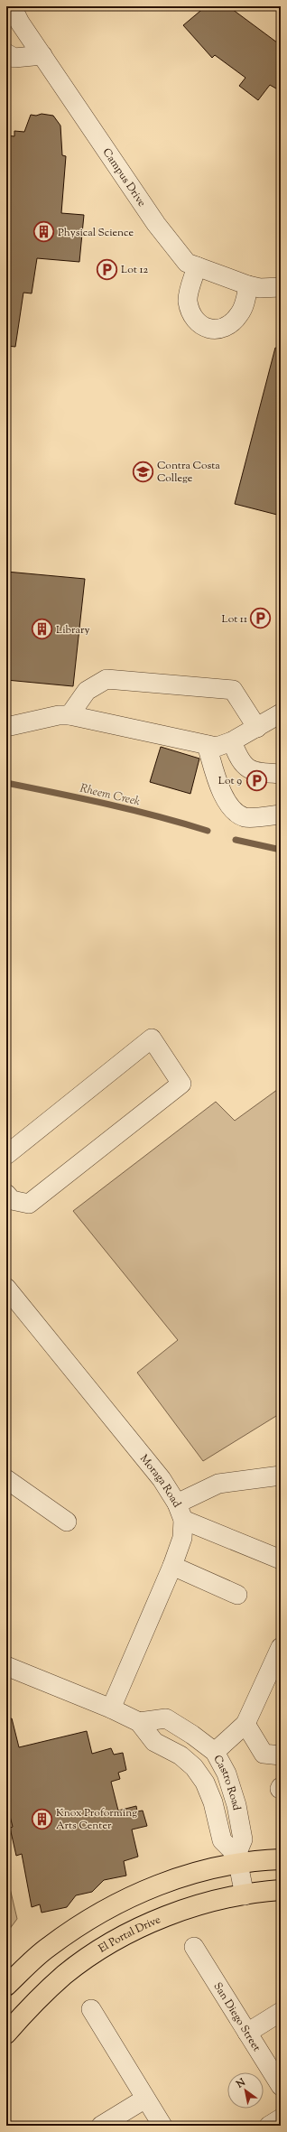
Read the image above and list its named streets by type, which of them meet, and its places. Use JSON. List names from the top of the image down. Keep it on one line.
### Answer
{"streets":{"main road":["El Portal Drive"],"street":["Campus Drive","Moraga Road","Castro Road","San Diego Street"]},"crossings":[["Moraga Road","Castro Road"]],"water":["Rheem Creek"],"places":{"building":["Physical Science","Library","Knox Proforming Arts Center"],"parking":["Lot 12","Lot 11","Lot 9"],"school or university":["Contra Costa College"]},"north":"top left"}
